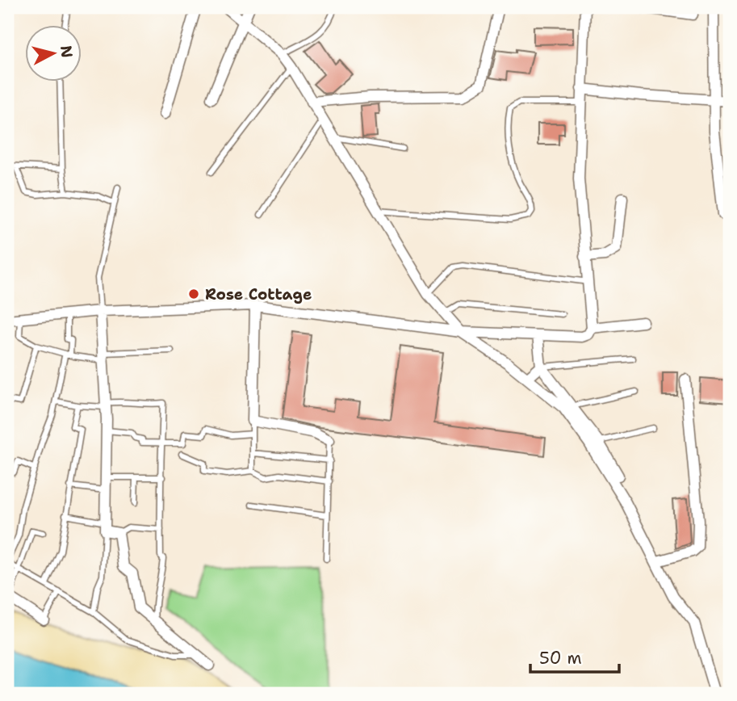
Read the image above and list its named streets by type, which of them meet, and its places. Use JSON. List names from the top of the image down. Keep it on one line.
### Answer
{"places":["Rose Cottage"],"scale_bar":"50 m","north":"right"}
